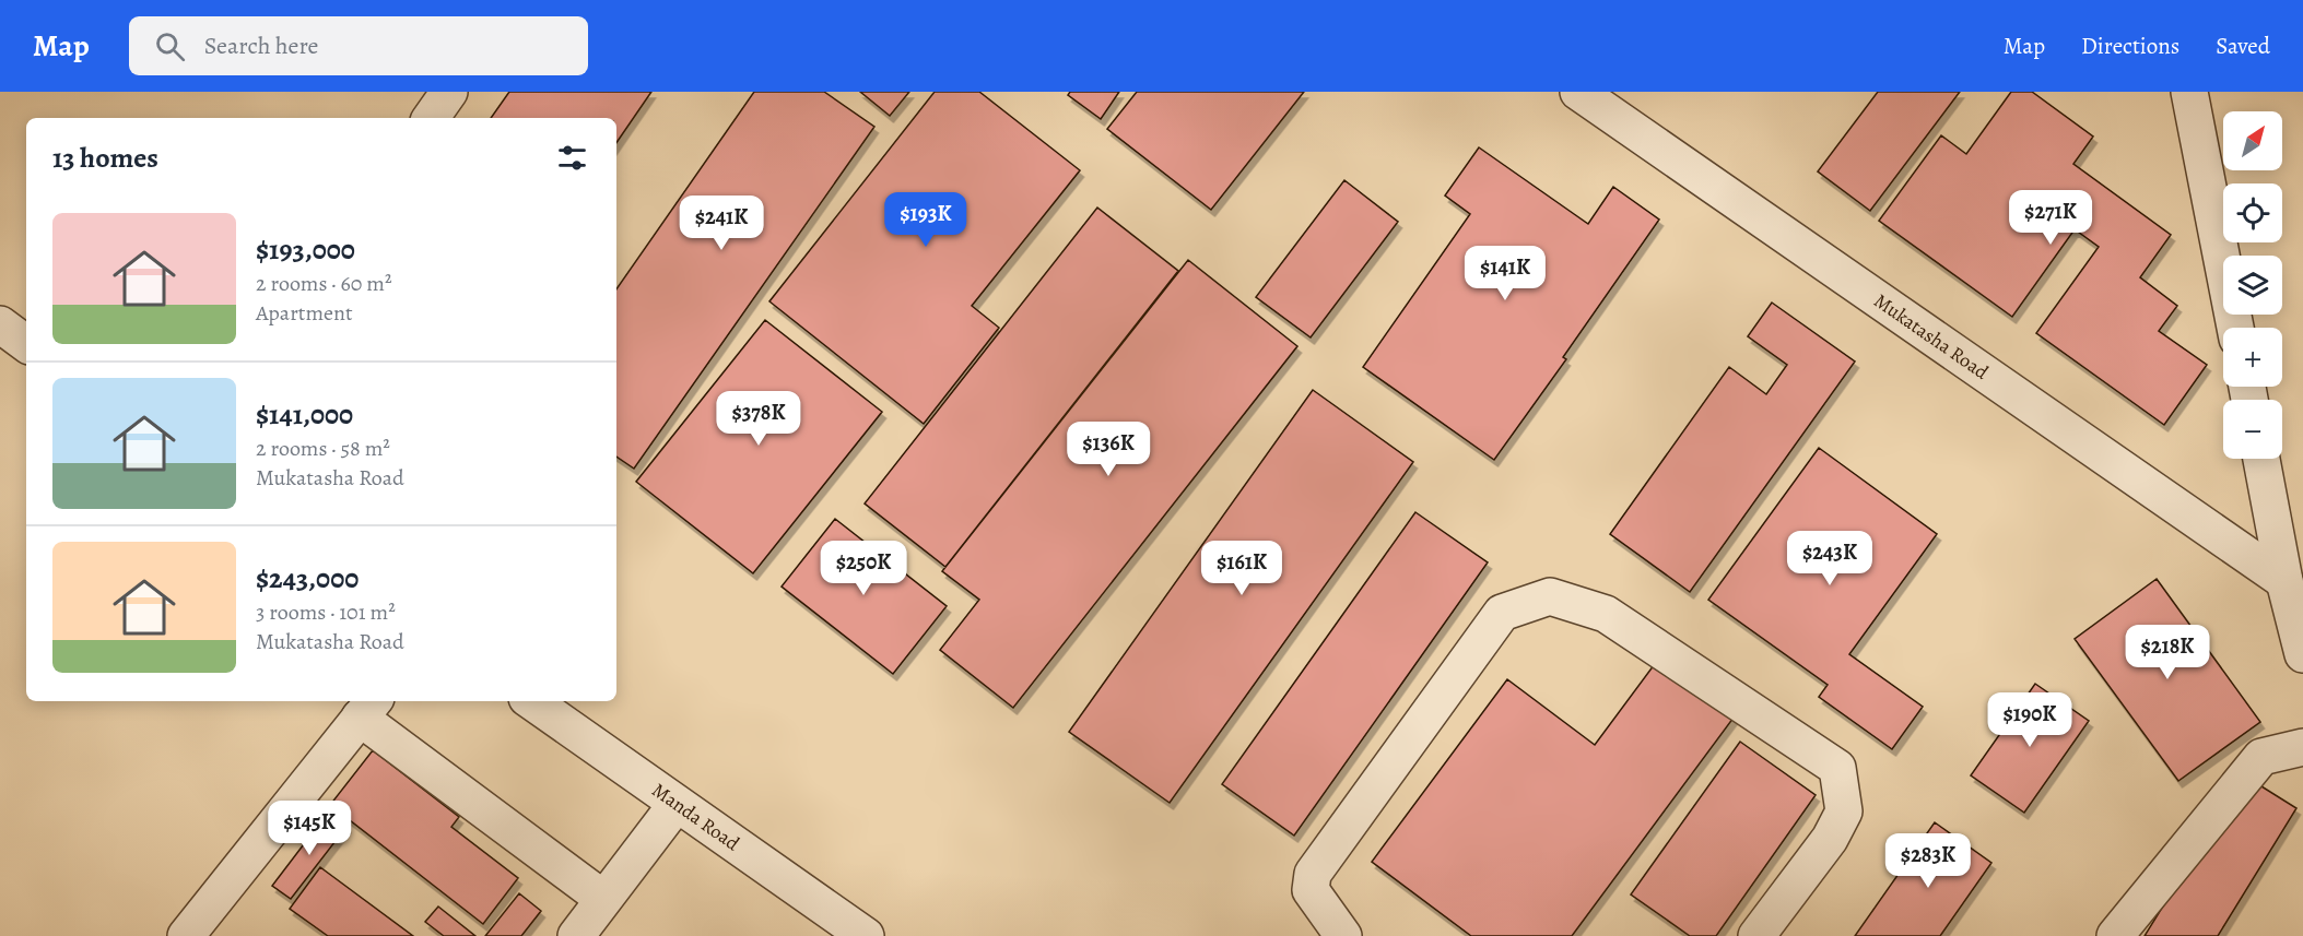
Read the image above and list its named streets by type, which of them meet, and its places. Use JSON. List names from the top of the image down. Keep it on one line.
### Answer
{"streets":{"street":["Mukatasha Road","Manda Road"]},"north":"top right","page":{"header":"Map","search":"Search here","nav":["Map","Directions","Saved"],"map_buttons":["+","−"],"heading":"13 homes","price":["$271K","$193K","$241K","$141K","$378K","$136K","$243K","$250K","$161K","$218K","$190K","$145K","$283K"],"list":[{"name":"$193,000","note":"2 rooms · 60 m² · Apartment"},{"name":"$141,000","note":"2 rooms · 58 m² · Mukatasha Road"},{"name":"$243,000","note":"3 rooms · 101 m² · Mukatasha Road"}]}}
